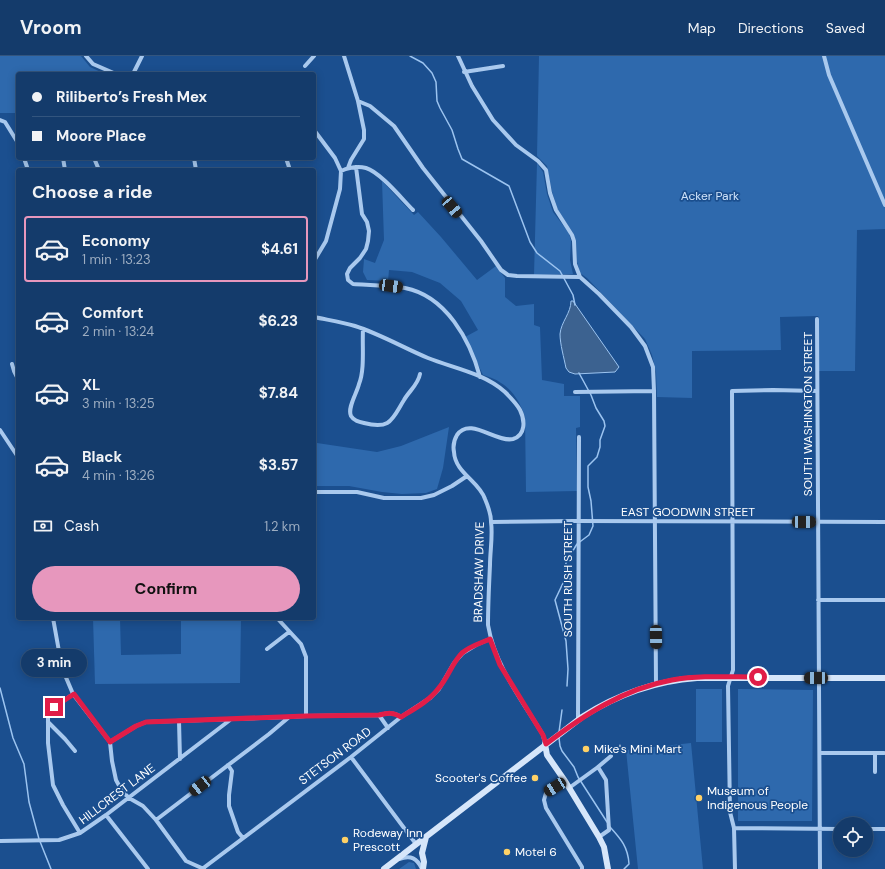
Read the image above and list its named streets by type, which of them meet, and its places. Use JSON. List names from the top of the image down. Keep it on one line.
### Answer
{"streets":{"street":["SOUTH WASHINGTON STREET","EAST GOODWIN STREET","BRADSHAW DRIVE","SOUTH RUSH STREET","STETSON ROAD","HILLCREST LANE"]},"crossings":[["SOUTH WASHINGTON STREET","EAST GOODWIN STREET"],["EAST GOODWIN STREET","BRADSHAW DRIVE"],["EAST GOODWIN STREET","SOUTH RUSH STREET"],["BRADSHAW DRIVE","STETSON ROAD"]],"parks":["Acker Park"],"places":["Mike's Mini Mart","Scooter's Coffee","Museum of Indigenous People","Rodeway Inn Prescott","Motel 6"],"page":{"header":"Vroom","nav":["Map","Directions","Saved"],"banner":["Riliberto’s Fresh Mex","Moore Place"],"heading":"Choose a ride","list":[{"name":"Economy","note":"1 min · 13:23","value":"$4.61"},{"name":"Comfort","note":"2 min · 13:24","value":"$6.23"},{"name":"XL","note":"3 min · 13:25","value":"$7.84"},{"name":"Black","note":"4 min · 13:26","value":"$3.57"}],"pay":["Cash","1.2 km"],"buttons":"Confirm","bubble":"3 min"}}
